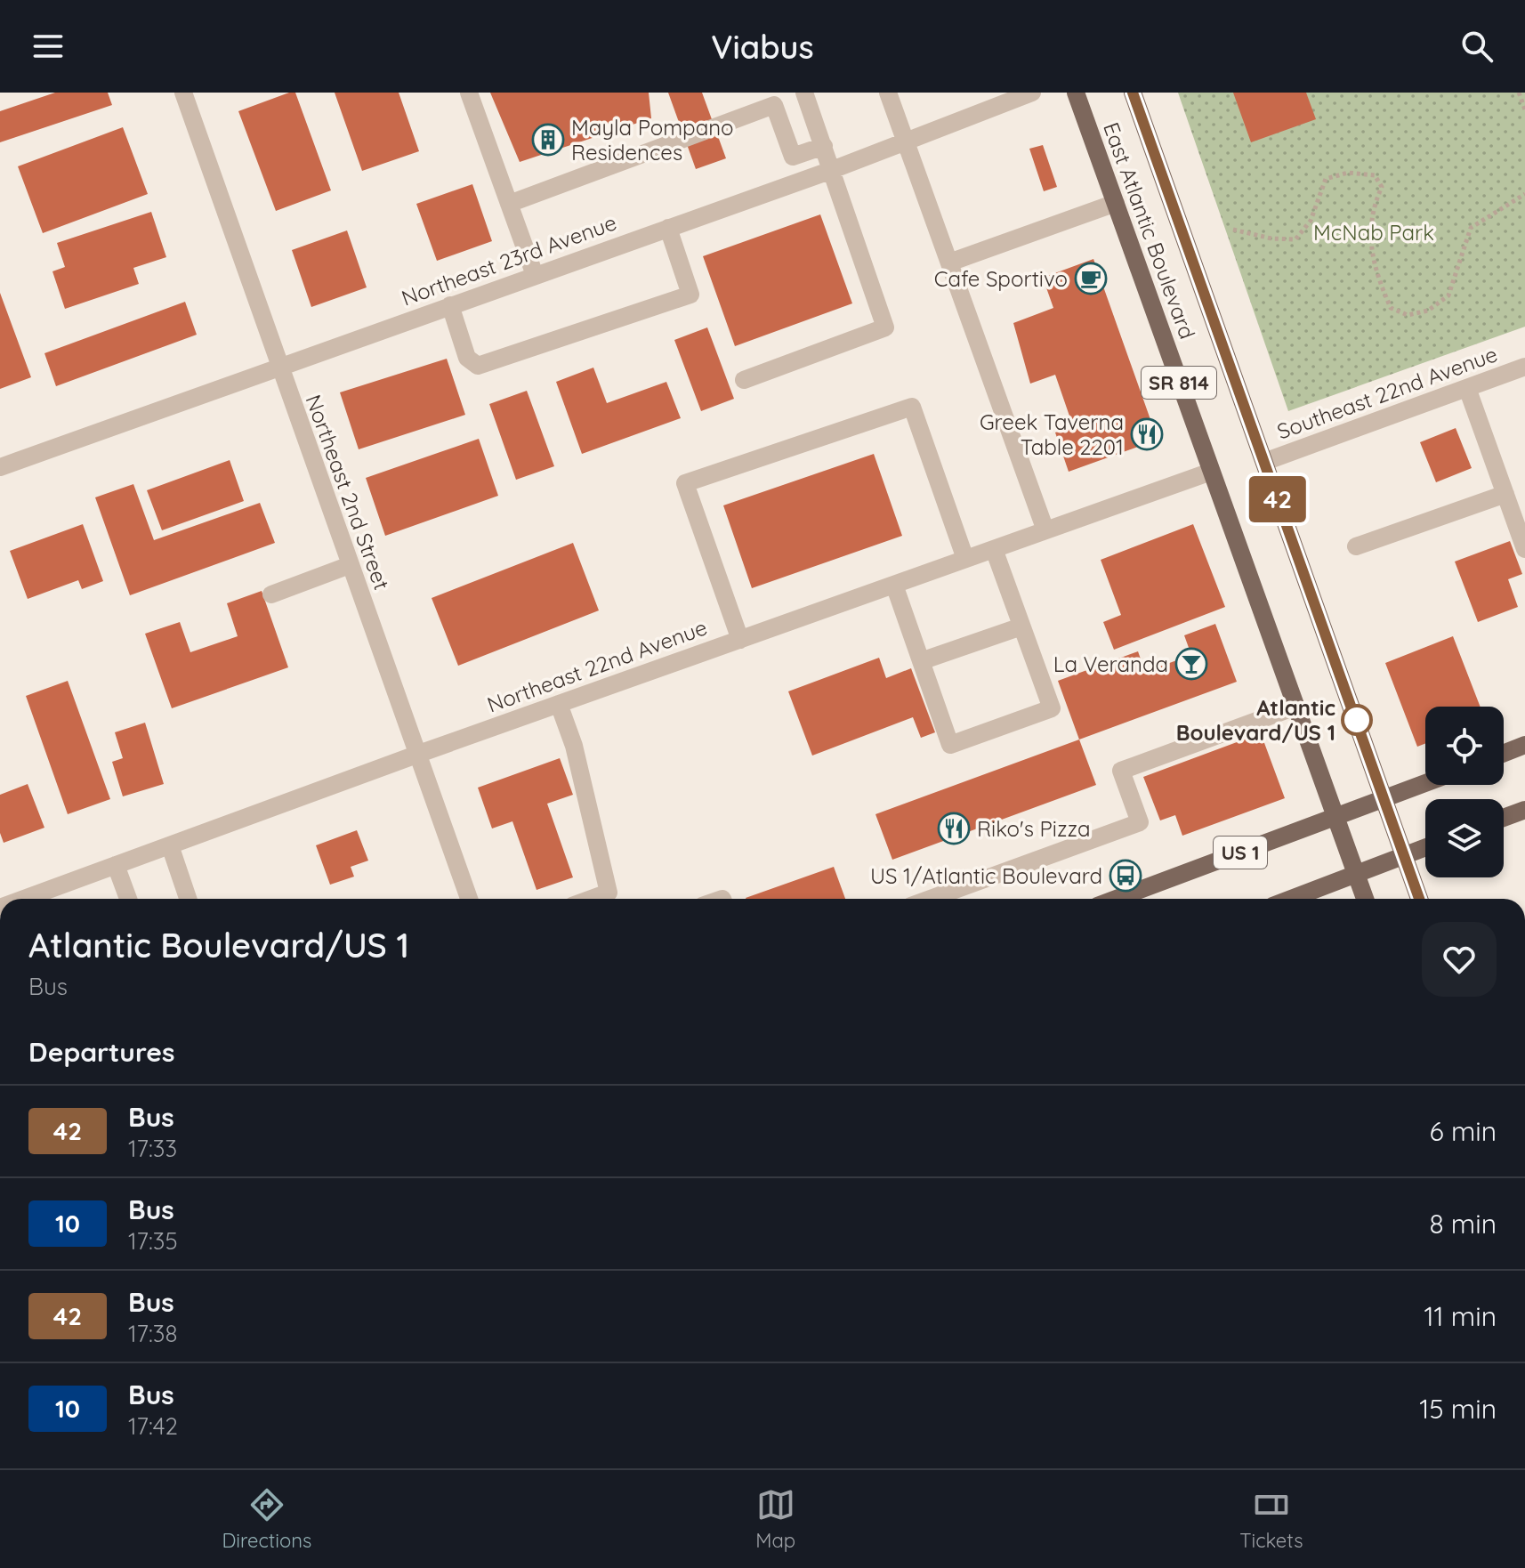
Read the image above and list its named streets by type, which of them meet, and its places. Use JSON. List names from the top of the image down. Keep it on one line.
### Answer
{"streets":{"main road":["East Atlantic Boulevard","SR 814","US 1"],"street":["Northeast 23rd Avenue","Southeast 22nd Avenue","Northeast 2nd Street","Northeast 22nd Avenue"]},"crossings":[["East Atlantic Boulevard","Southeast 22nd Avenue"],["East Atlantic Boulevard","Northeast 22nd Avenue"],["East Atlantic Boulevard","US 1"],["Northeast 23rd Avenue","Northeast 2nd Street"],["Northeast 2nd Street","Northeast 22nd Avenue"]],"parks":["McNab Park"],"places":{"building":["Mayla Pompano Residences"],"cafe":["Cafe Sportivo"],"restaurant":["Greek Taverna Table 2201","Riko's Pizza"],"bar":["La Veranda"],"other":["Atlantic Boulevard/US 1"],"bus stop":["US 1/Atlantic Boulevard"]},"lines":["bus line 42"],"page":{"header":"Viabus","on_map":"42","heading":[["Atlantic Boulevard/US 1","Bus"],"Departures"],"list":[{"mark":"42","name":"Bus","note":"17:33","value":"6 min"},{"mark":"10","name":"Bus","note":"17:35","value":"8 min"},{"mark":"42","name":"Bus","note":"17:38","value":"11 min"},{"mark":"10","name":"Bus","note":"17:42","value":"15 min"}],"tabs":["Directions","Map","Tickets"]}}
